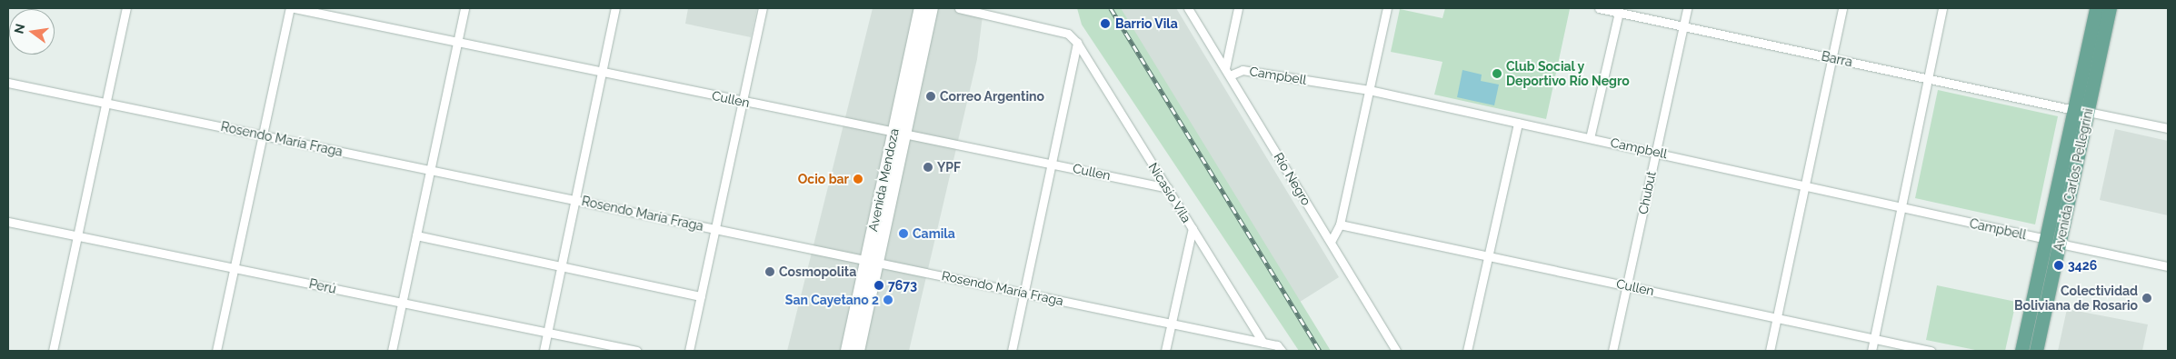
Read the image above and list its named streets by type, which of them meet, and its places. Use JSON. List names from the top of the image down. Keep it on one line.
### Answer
{"streets":{"main road":["Avenida Mendoza","Avenida Carlos Pellegrini"],"street":["Barra","Campbell","Cullen","Rosendo María Fraga","Río Negro","Nicasio Vila","Chubut","Perú"]},"crossings":[["Barra","Avenida Carlos Pellegrini"],["Barra","Chubut"],["Campbell","Río Negro"],["Campbell","Avenida Carlos Pellegrini"],["Campbell","Chubut"],["Cullen","Avenida Mendoza"],["Cullen","Nicasio Vila"],["Cullen","Chubut"],["Rosendo María Fraga","Avenida Mendoza"],["Rosendo María Fraga","Nicasio Vila"]],"places":["Barrio Vila","Club Social y Deportivo Río Negro","Correo Argentino","YPF","Ocio bar","Camila","3426","Cosmopolita","7673","Colectividad Boliviana de Rosario","San Cayetano 2"],"north":"left"}
